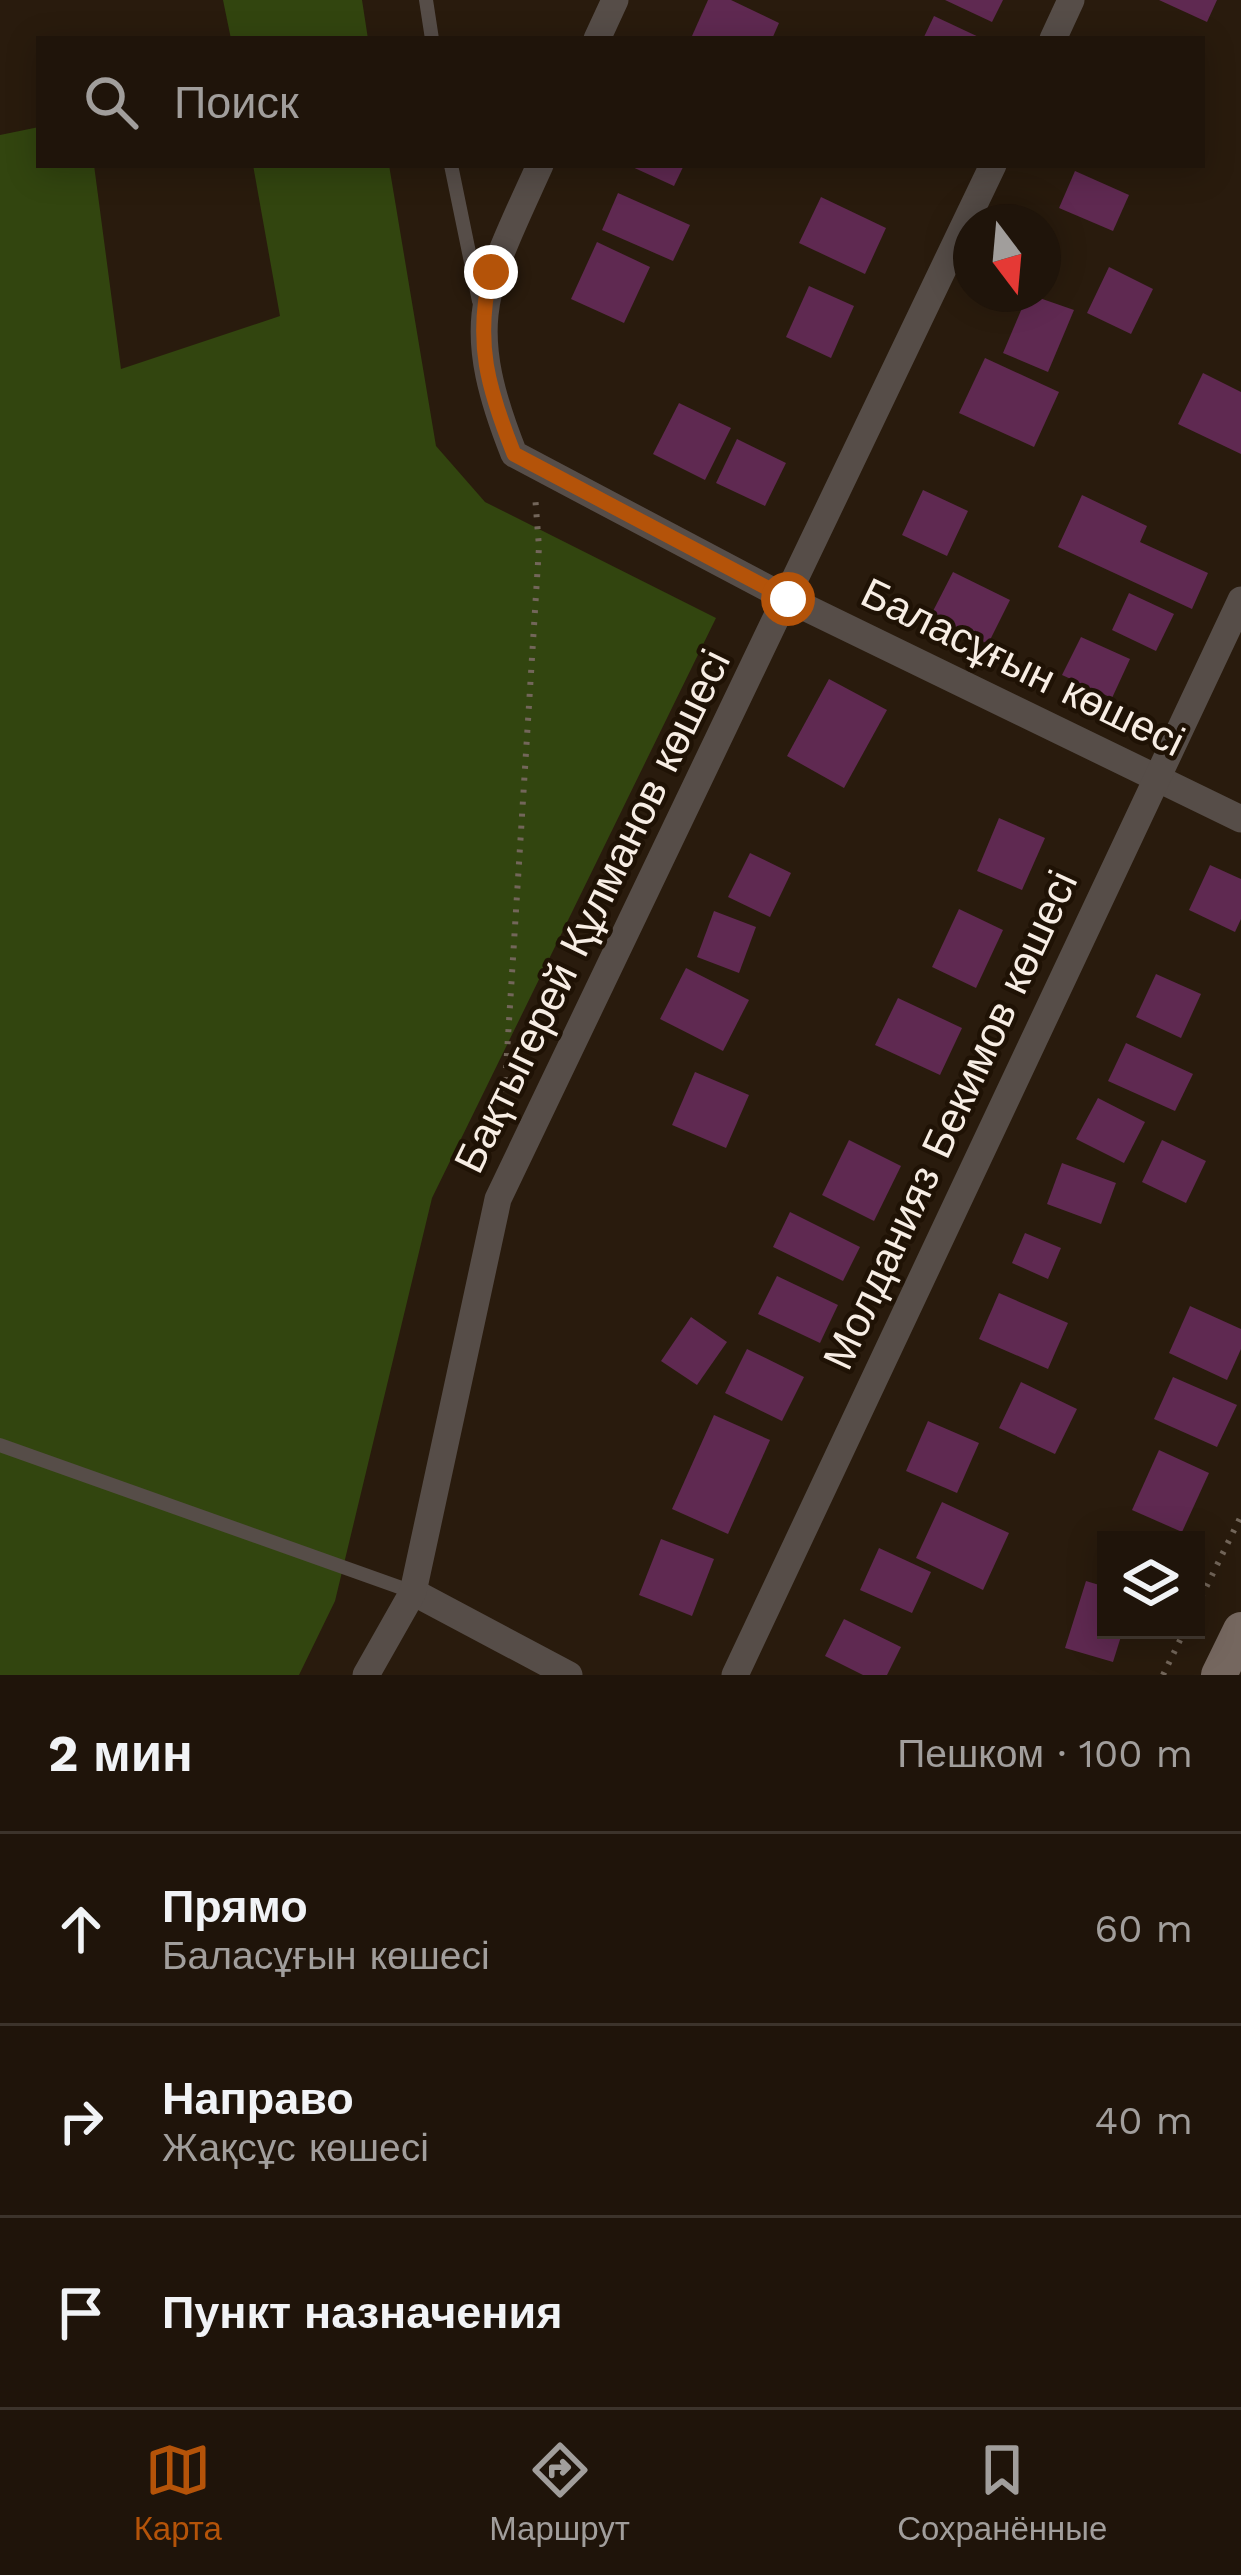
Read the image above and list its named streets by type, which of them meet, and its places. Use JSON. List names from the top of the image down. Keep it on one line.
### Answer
{"streets":{"street":["Баласұғын көшесі","Бақтыгерей Құлманов көшесі","Молданияз Бекимов көшесі"]},"crossings":[["Баласұғын көшесі","Бақтыгерей Құлманов көшесі"],["Баласұғын көшесі","Молданияз Бекимов көшесі"]],"north":"bottom","page":{"search":"Поиск","heading":["2 мин","Пешком · 100 m"],"list":[["Прямо","Баласұғын көшесі","60 m"],["Направо","Жақсұс көшесі","40 m"],"Пункт назначения"],"nav":["Карта","Маршрут","Сохранённые"]}}
